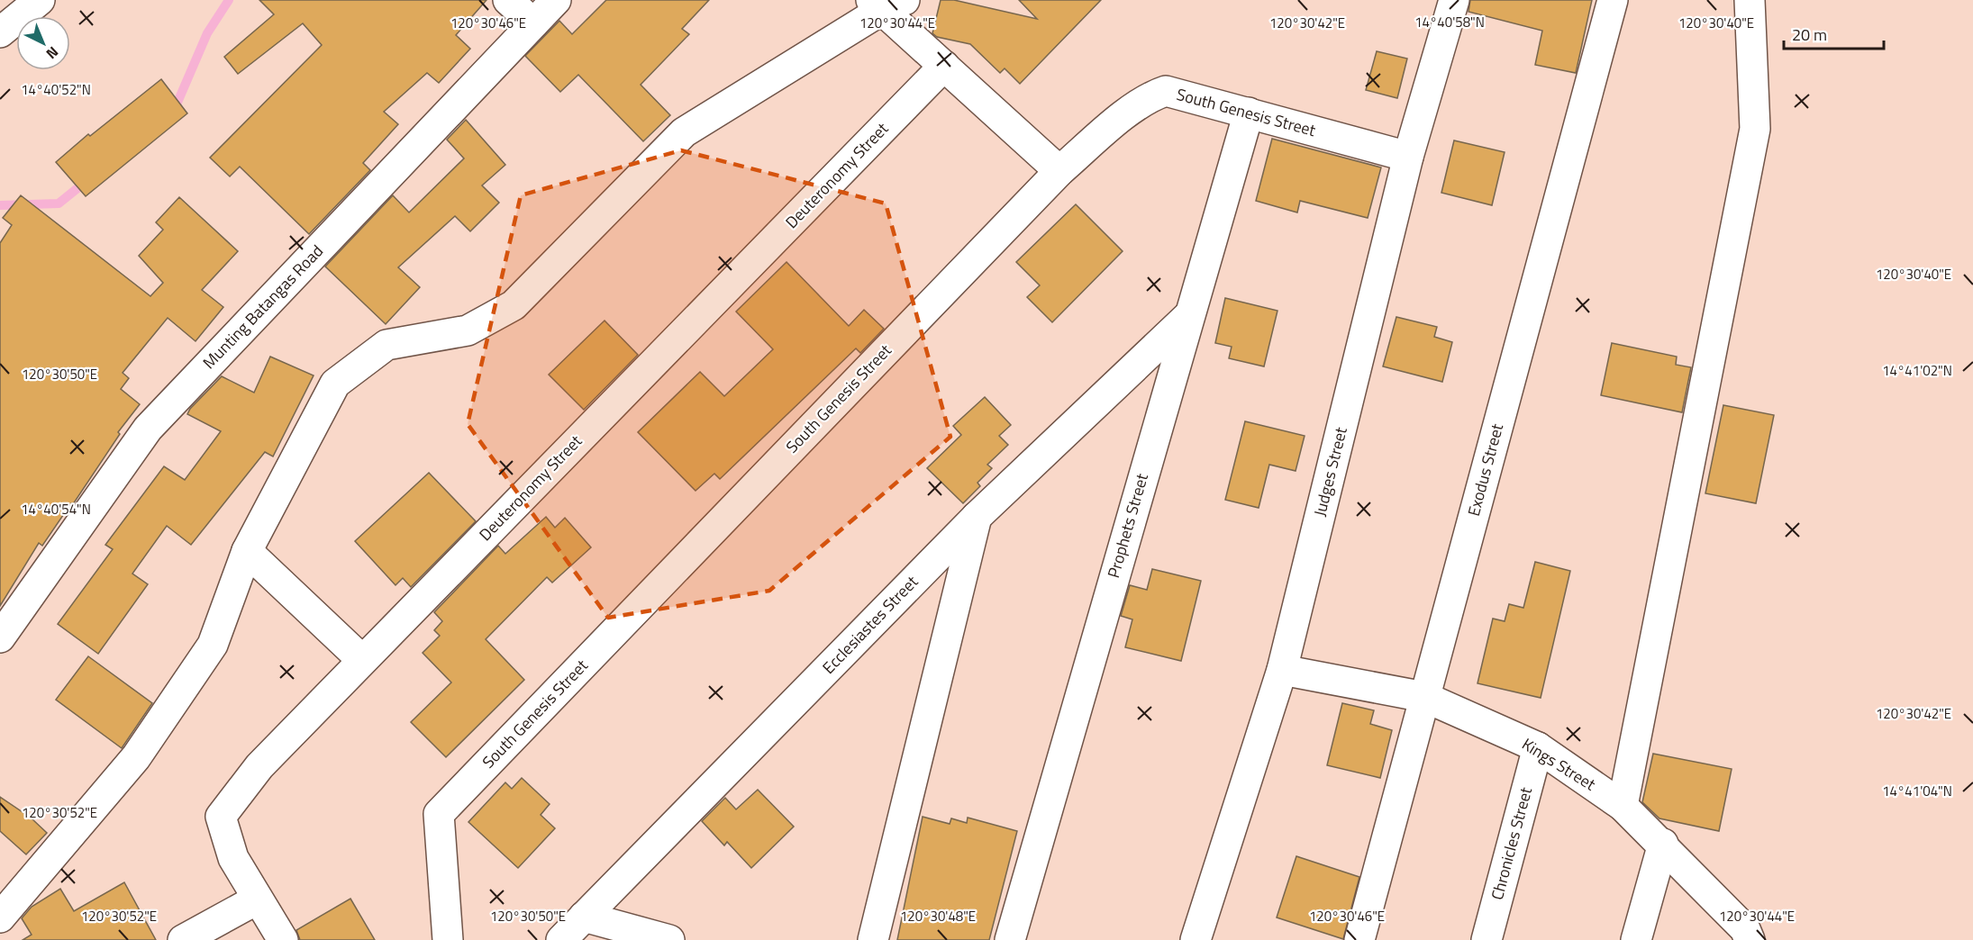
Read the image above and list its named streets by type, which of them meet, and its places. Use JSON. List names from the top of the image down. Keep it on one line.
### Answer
{"streets":{"street":["South Genesis Street","Deuteronomy Street","Munting Batangas Road","Exodus Street","Judges Street","Prophets Street","Ecclesiastes Street","Kings Street","Chronicles Street"]},"crossings":[["South Genesis Street","Judges Street"],["South Genesis Street","Prophets Street"],["Exodus Street","Kings Street"],["Judges Street","Kings Street"],["Prophets Street","Ecclesiastes Street"],["Kings Street","Chronicles Street"]],"scale_bar":"20 m","north":"bottom right","coordinates":["14°40'58\"N","120°30'46\"E","120°30'44\"E","120°30'42\"E","120°30'40\"E","14°40'52\"N","14°41'02\"N","120°30'50\"E","14°40'54\"N","14°41'04\"N","120°30'52\"E","120°30'48\"E"]}
